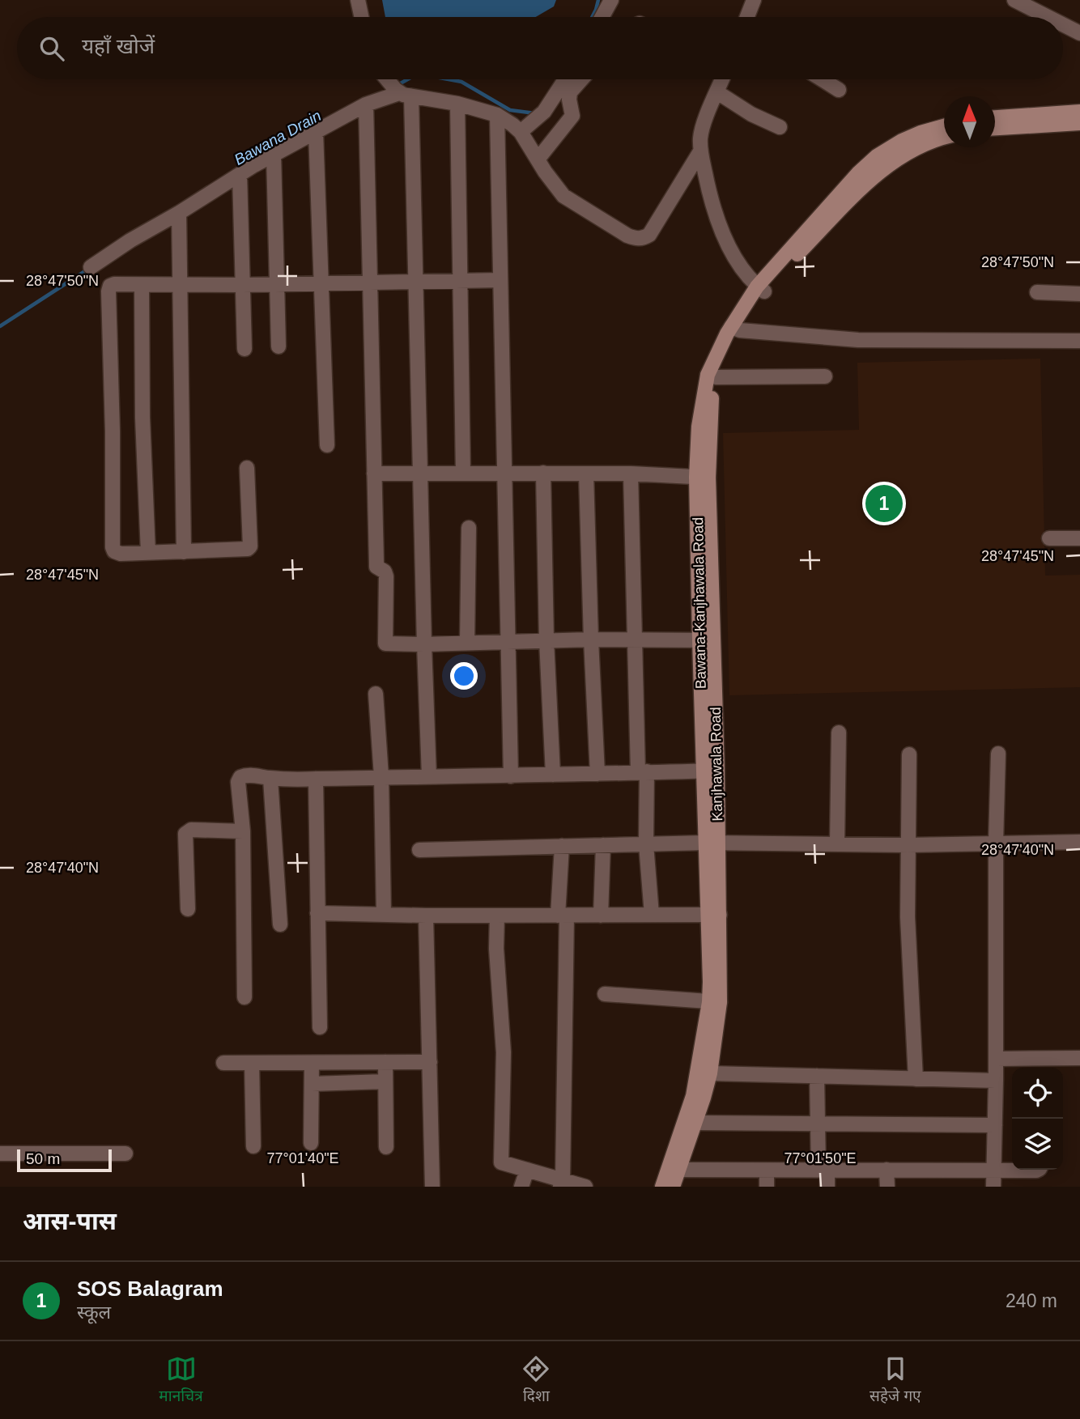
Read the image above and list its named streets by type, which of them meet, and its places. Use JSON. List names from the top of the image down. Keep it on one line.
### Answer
{"streets":{"main road":["Bawana-Kanjhawala Road"]},"water":["Bawana Drain"],"scale_bar":"50 m","north":"top","page":{"search":"यहाँ खोजें","pins":"1","scale":"50 m","heading":"आस-पास","list":[{"mark":"1","name":"SOS Balagram","note":"स्कूल","value":"240 m"}],"nav":["मानचित्र","दिशा","सहेजे गए"]},"coordinates":["28°47'50\"N","28°47'45\"N","28°47'40\"N","77°01'40\"E","77°01'50\"E"]}
